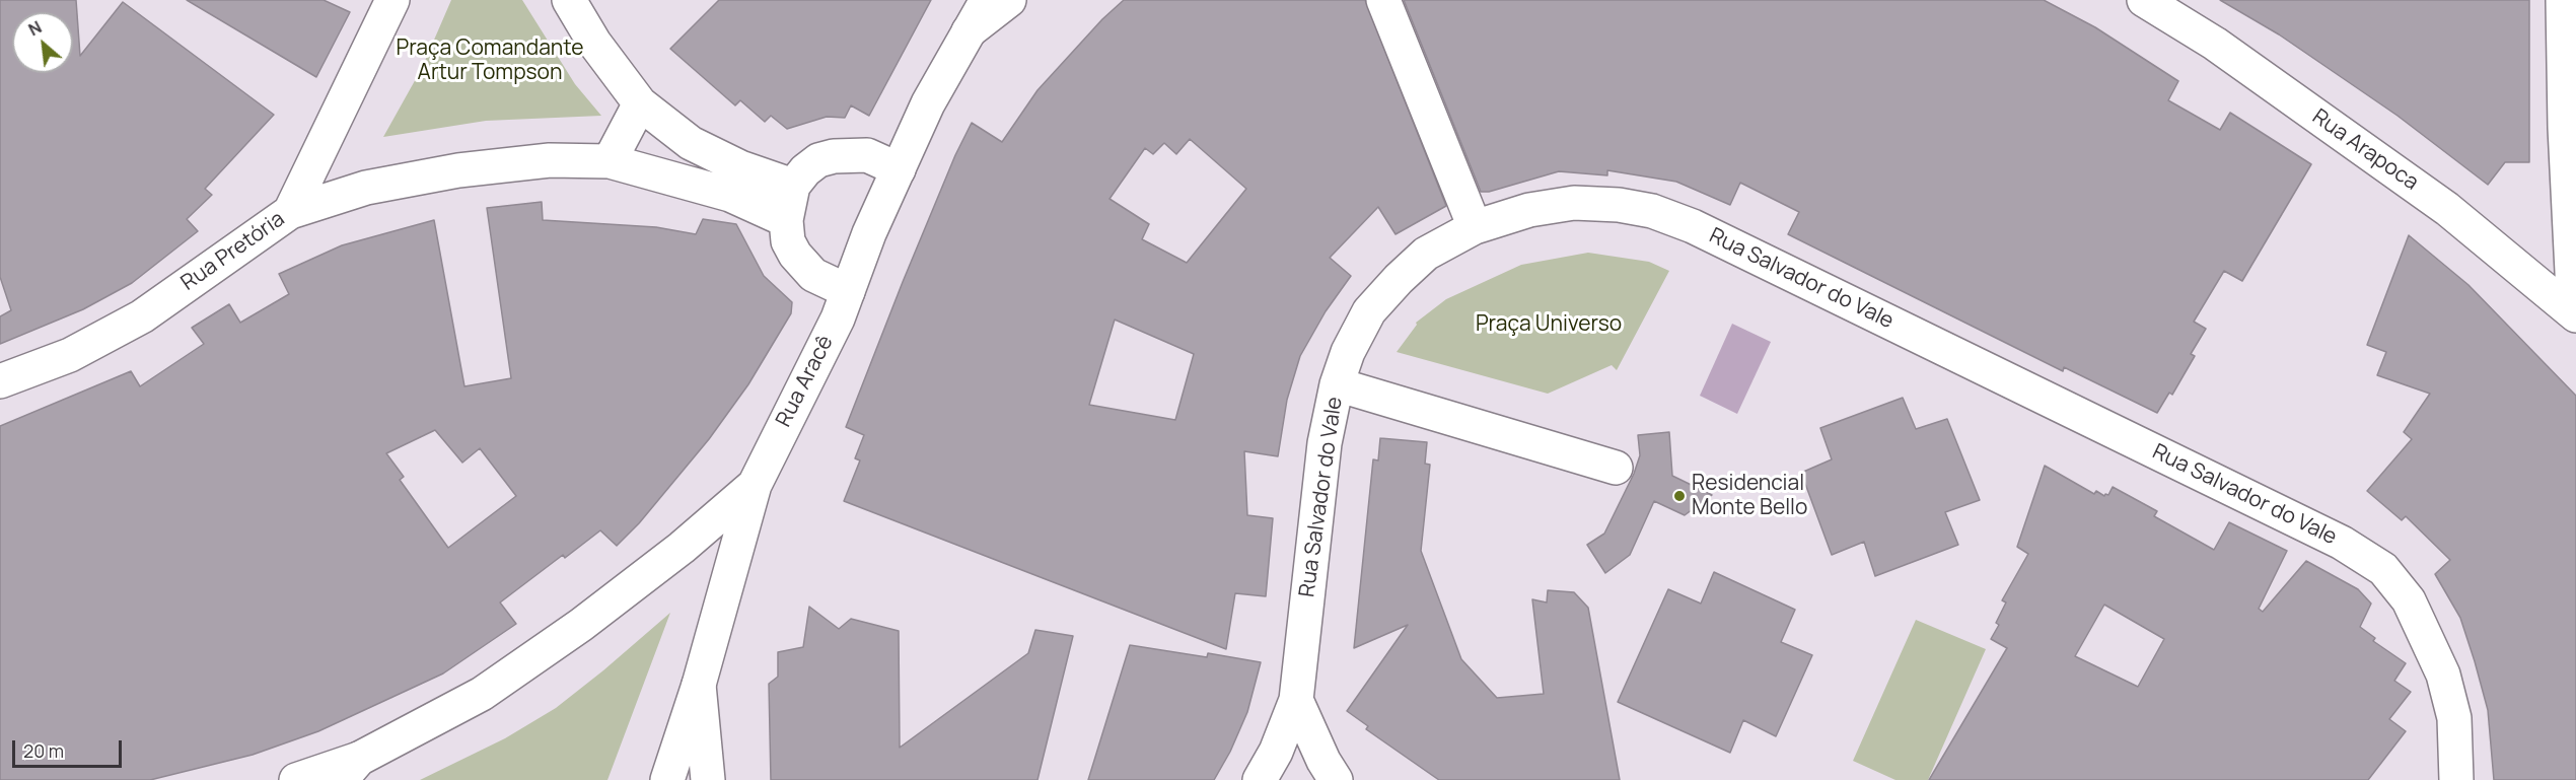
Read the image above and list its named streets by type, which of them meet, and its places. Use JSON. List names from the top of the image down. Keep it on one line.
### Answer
{"streets":{"street":["Rua Arapoca","Rua Pretória","Rua Salvador do Vale","Rua Aracê"]},"parks":["Praça Comandante Artur Tompson","Praça Universo"],"places":["Residencial Monte Bello"],"scale_bar":"20 m","north":"top left"}
